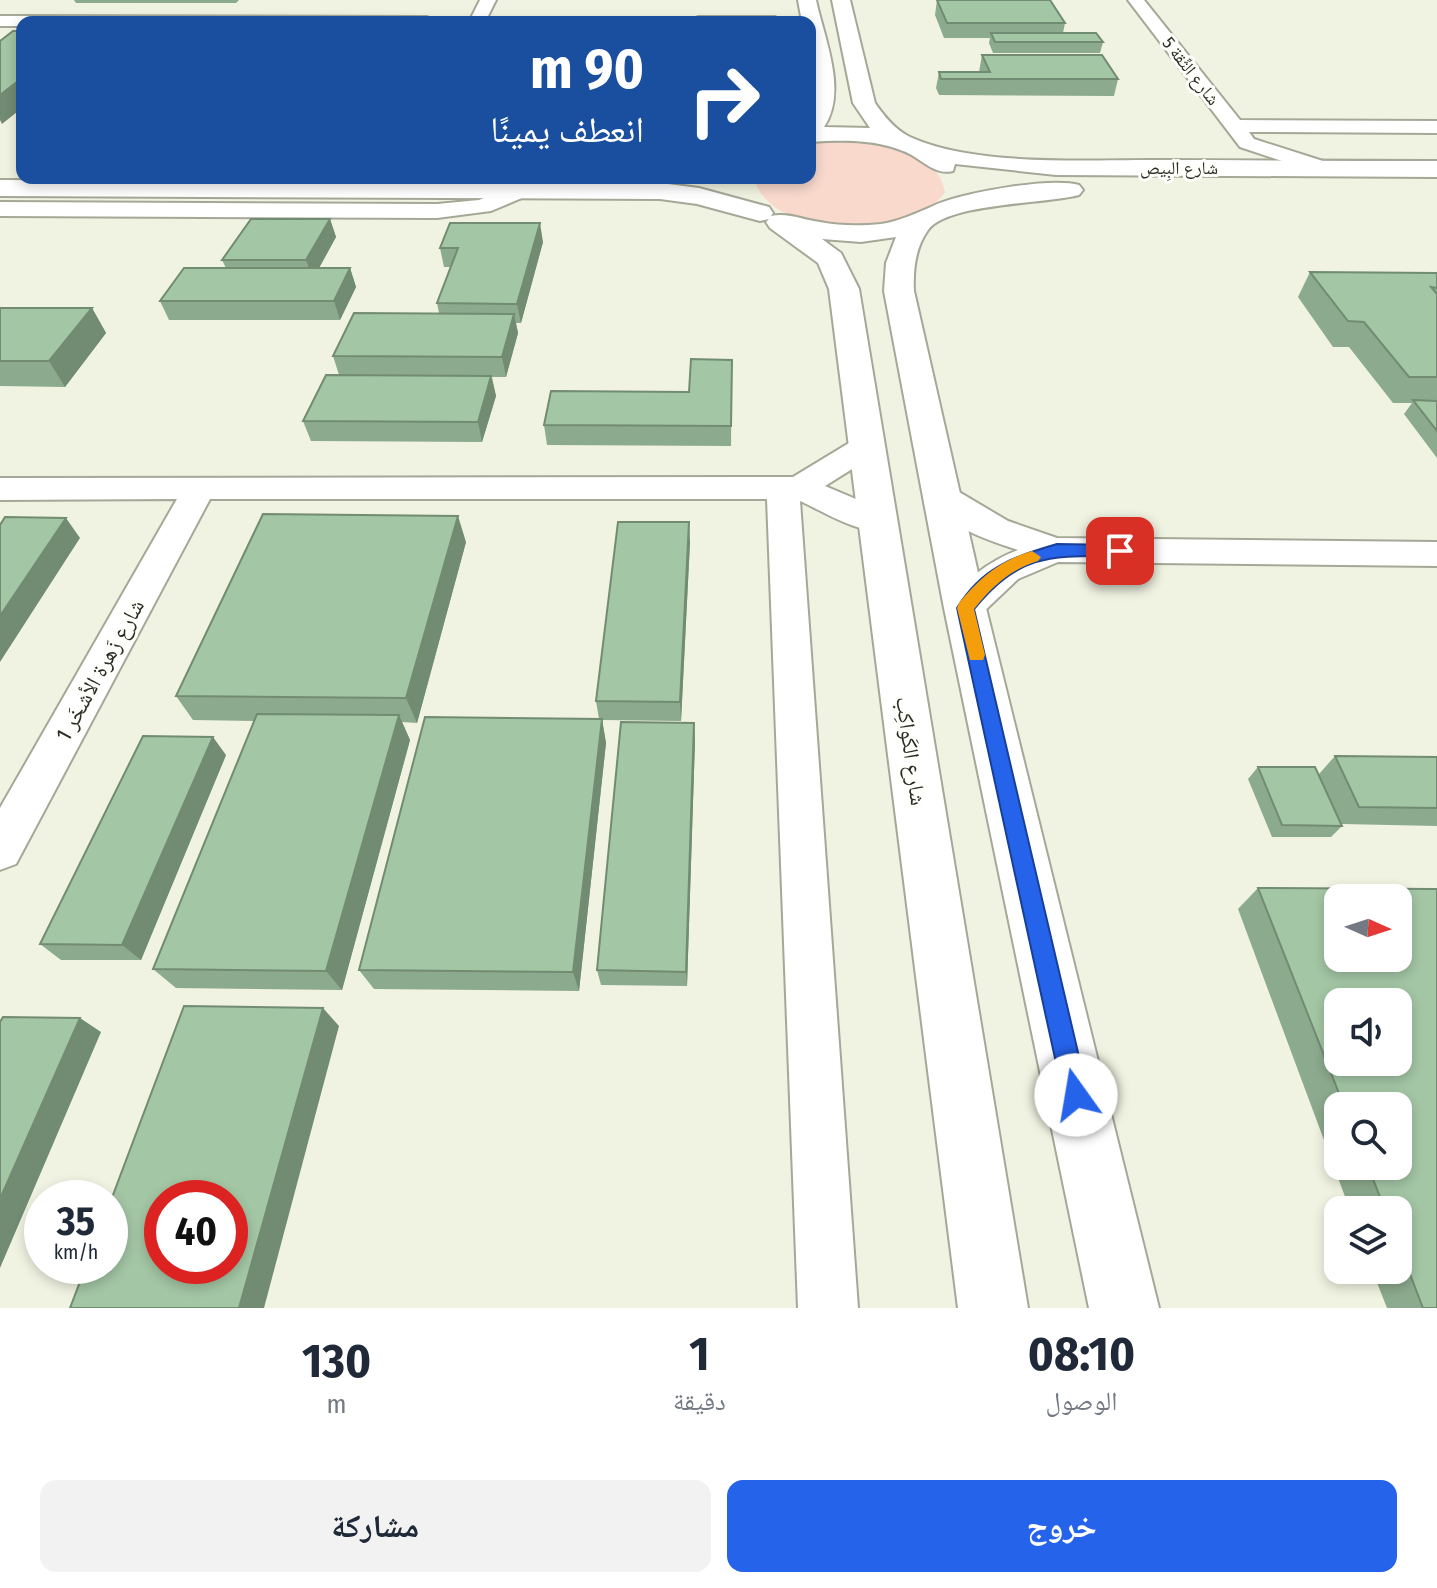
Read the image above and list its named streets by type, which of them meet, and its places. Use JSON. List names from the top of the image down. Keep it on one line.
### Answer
{"streets":{"street":["شارع الثِّقة 5","شارع البِيص","شارع زَهرة الأشخَر 1","شارع الكَواكِب"]},"crossings":[["شارع البِيص","شارع الكَواكِب"]],"north":"right","page":{"turn":["90 m","انعطف يمينًا"],"speed":"35 km/h","limit":"40","eta":["08:10","الوصول","1","دقيقة","130","m"],"buttons":["خروج","مشاركة"]}}
